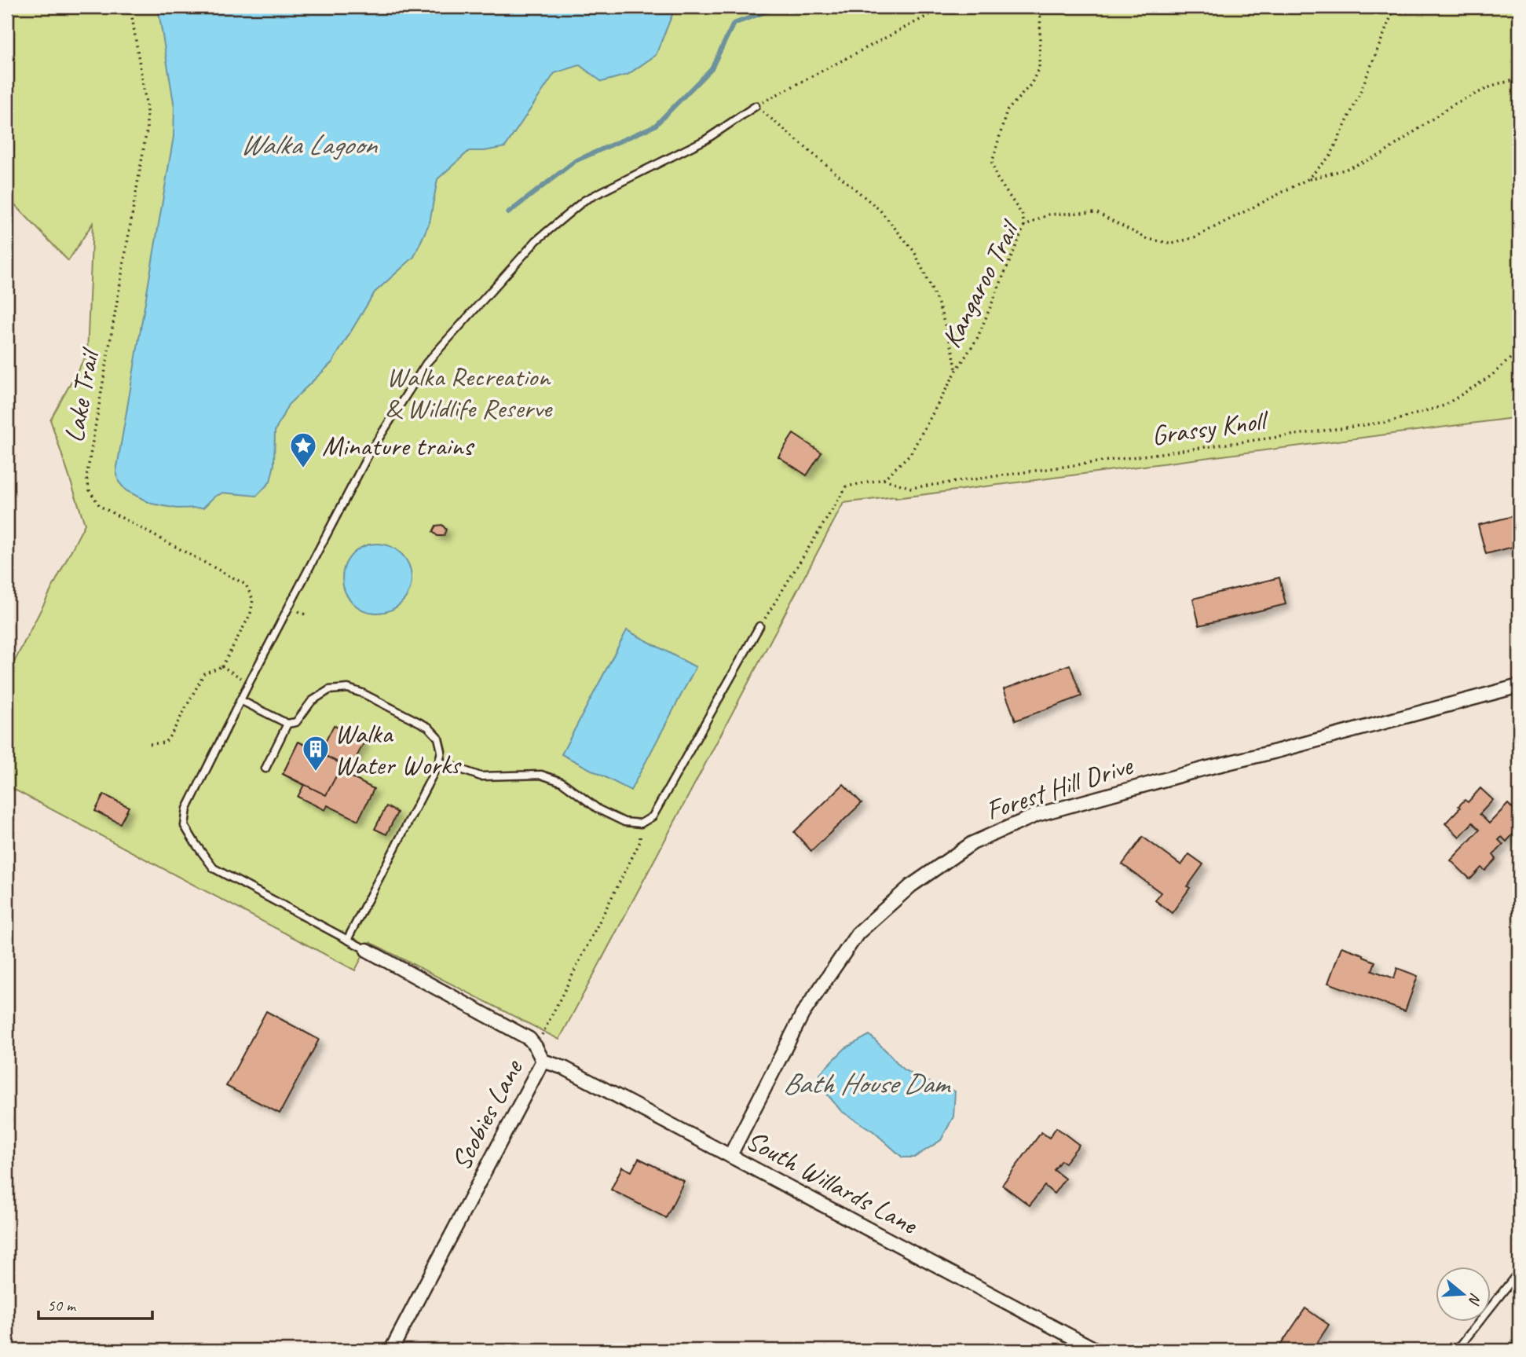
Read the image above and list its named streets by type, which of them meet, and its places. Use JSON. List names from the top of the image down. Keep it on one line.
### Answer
{"streets":{"street":["Forest Hill Drive","Scobies Lane","South Willards Lane"],"path":["Kangaroo Trail","Lake Trail","Grassy Knoll"]},"crossings":[["Kangaroo Trail","Grassy Knoll"],["Forest Hill Drive","South Willards Lane"],["Scobies Lane","South Willards Lane"]],"water":["Walka Lagoon","Bath House Dam"],"parks":["Walka Recreation & Wildlife Reserve"],"places":{"place":["Minature trains"],"building":["Walka Water Works"]},"scale_bar":"50 m","north":"right"}
